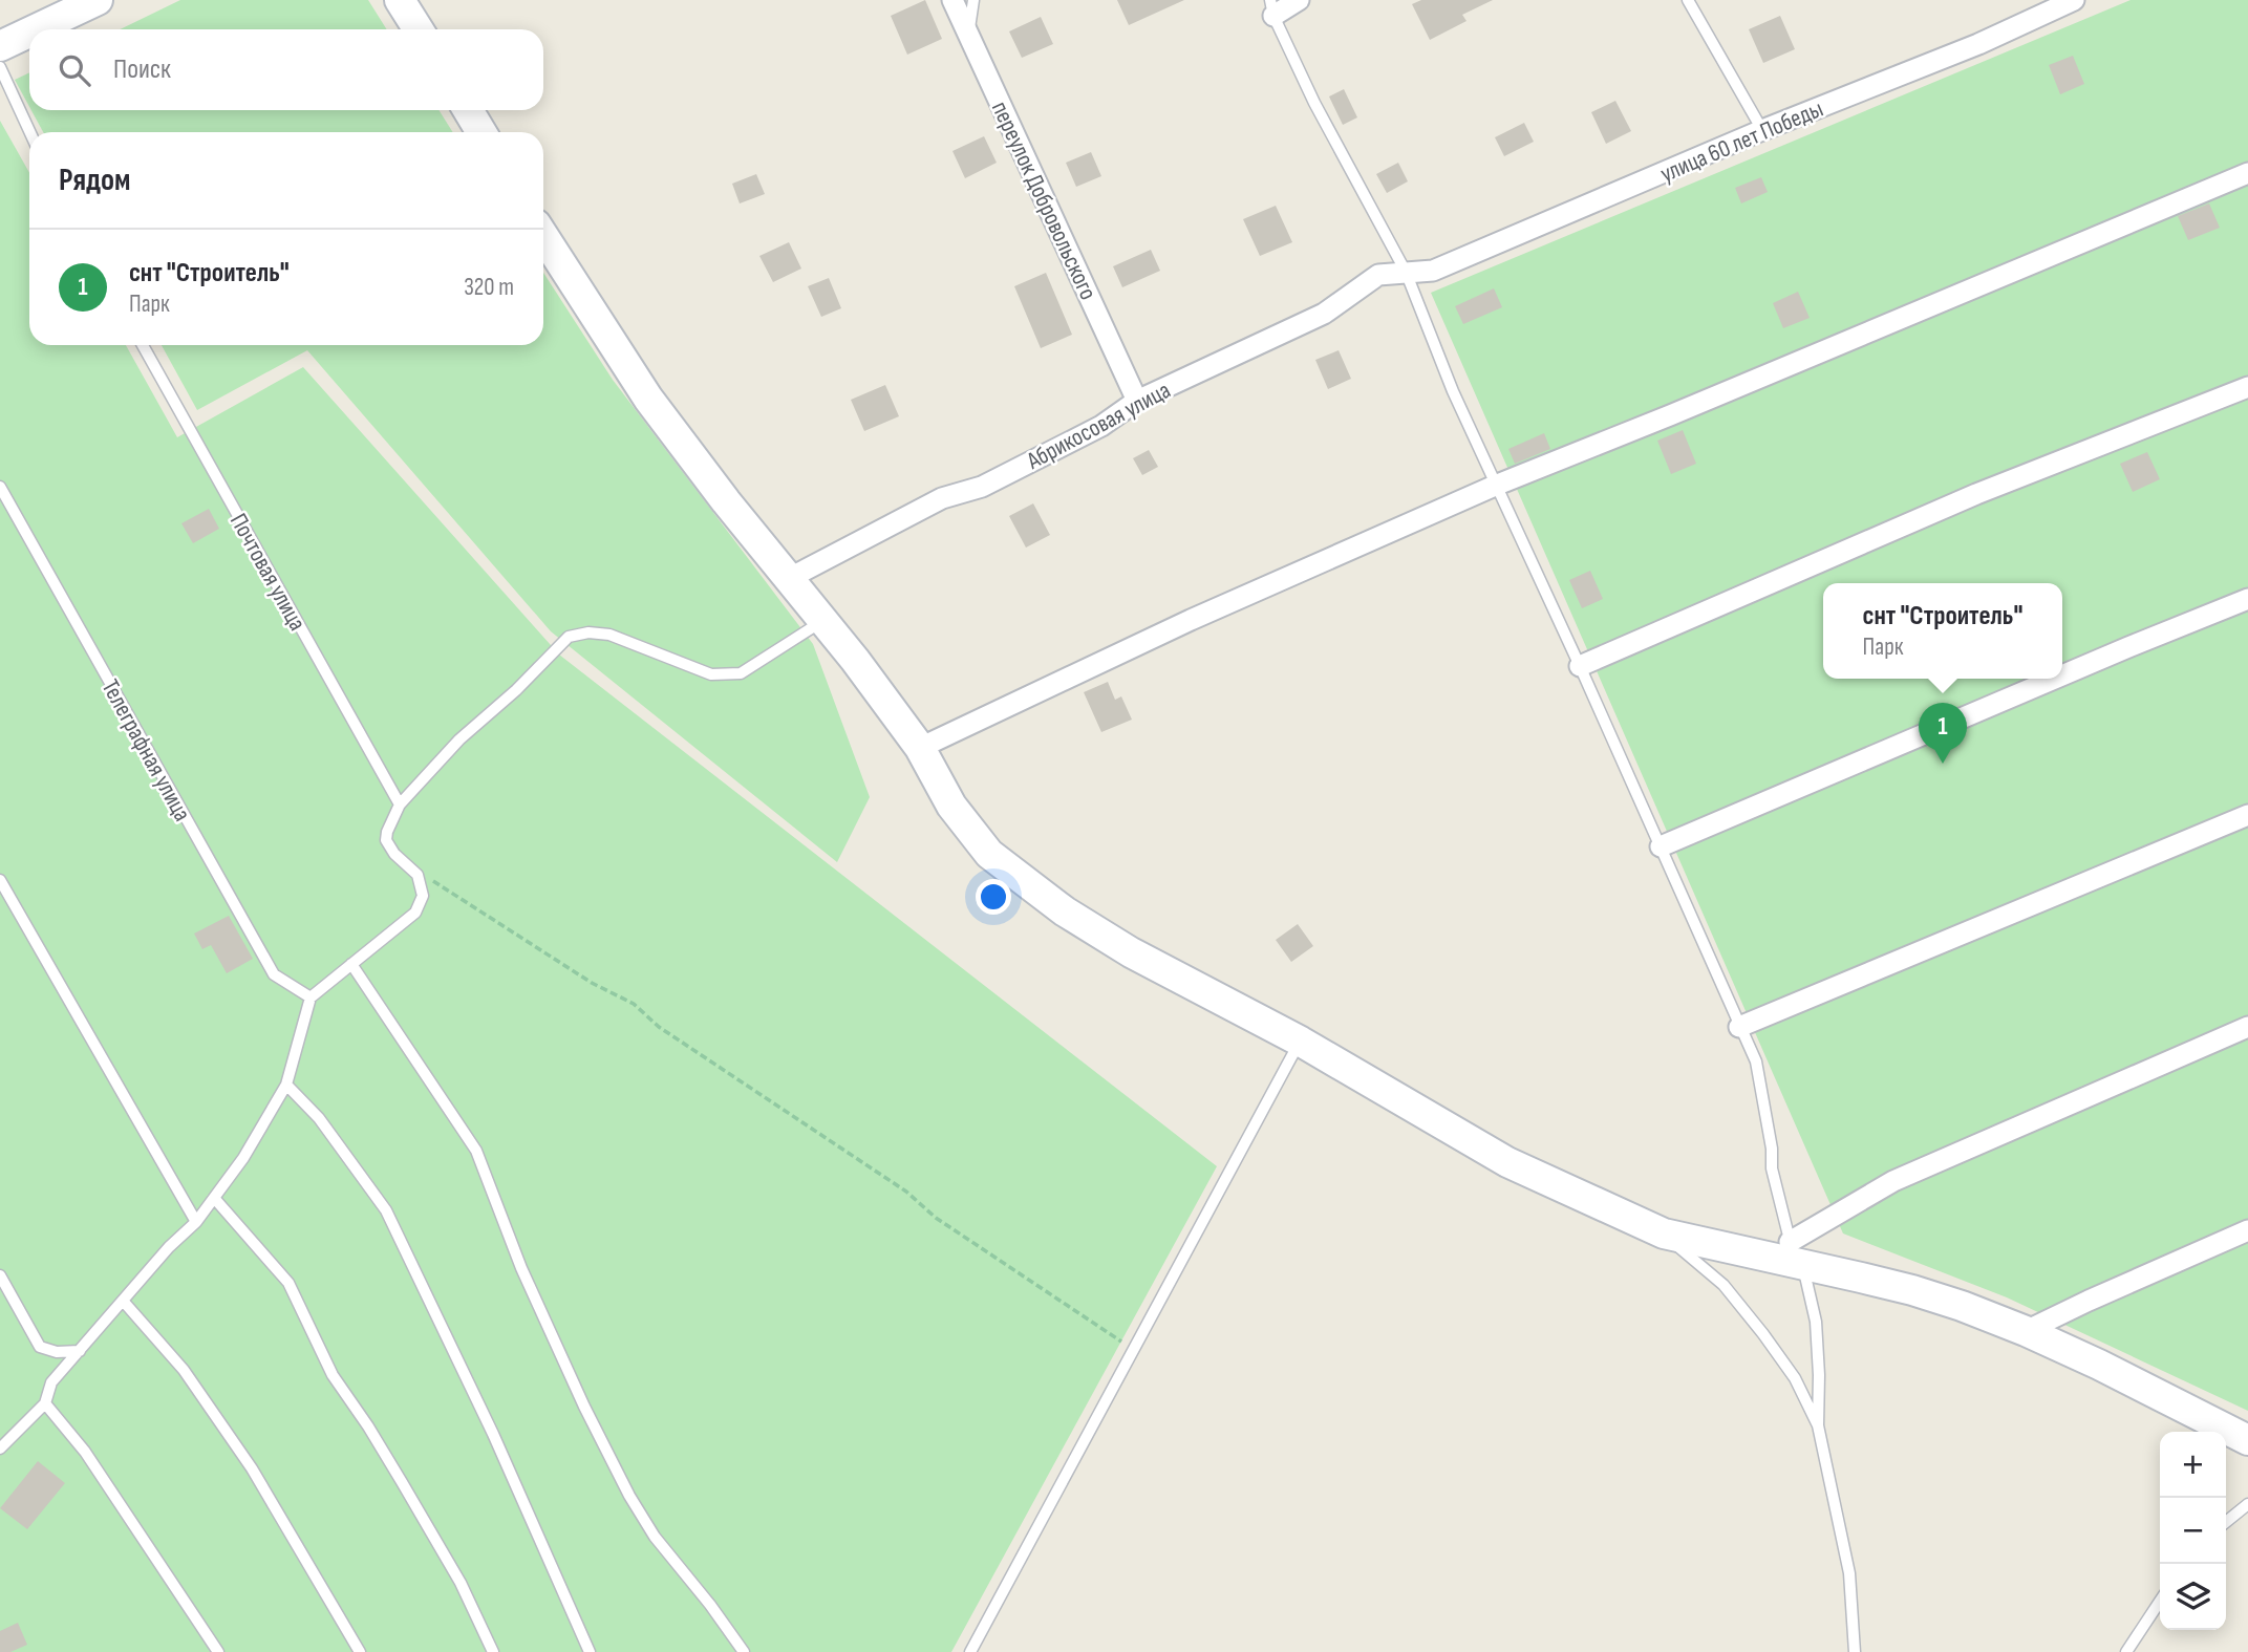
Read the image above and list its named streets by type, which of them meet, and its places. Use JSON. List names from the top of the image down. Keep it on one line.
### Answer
{"streets":{"street":["улица 60 лет Победы","переулок Добровольского","Абрикосовая улица"],"lane":["Почтовая улица","Телеграфная улица"]},"crossings":[["улица 60 лет Победы","Абрикосовая улица"],["переулок Добровольского","Абрикосовая улица"]],"page":{"search":"Поиск","heading":"Рядом","list":[{"mark":"1","name":"снт \"Строитель\"","note":"Парк","value":"320 m"}],"popup":["снт \"Строитель\"","Парк"],"pins":"1","map_buttons":["+","−"]}}
